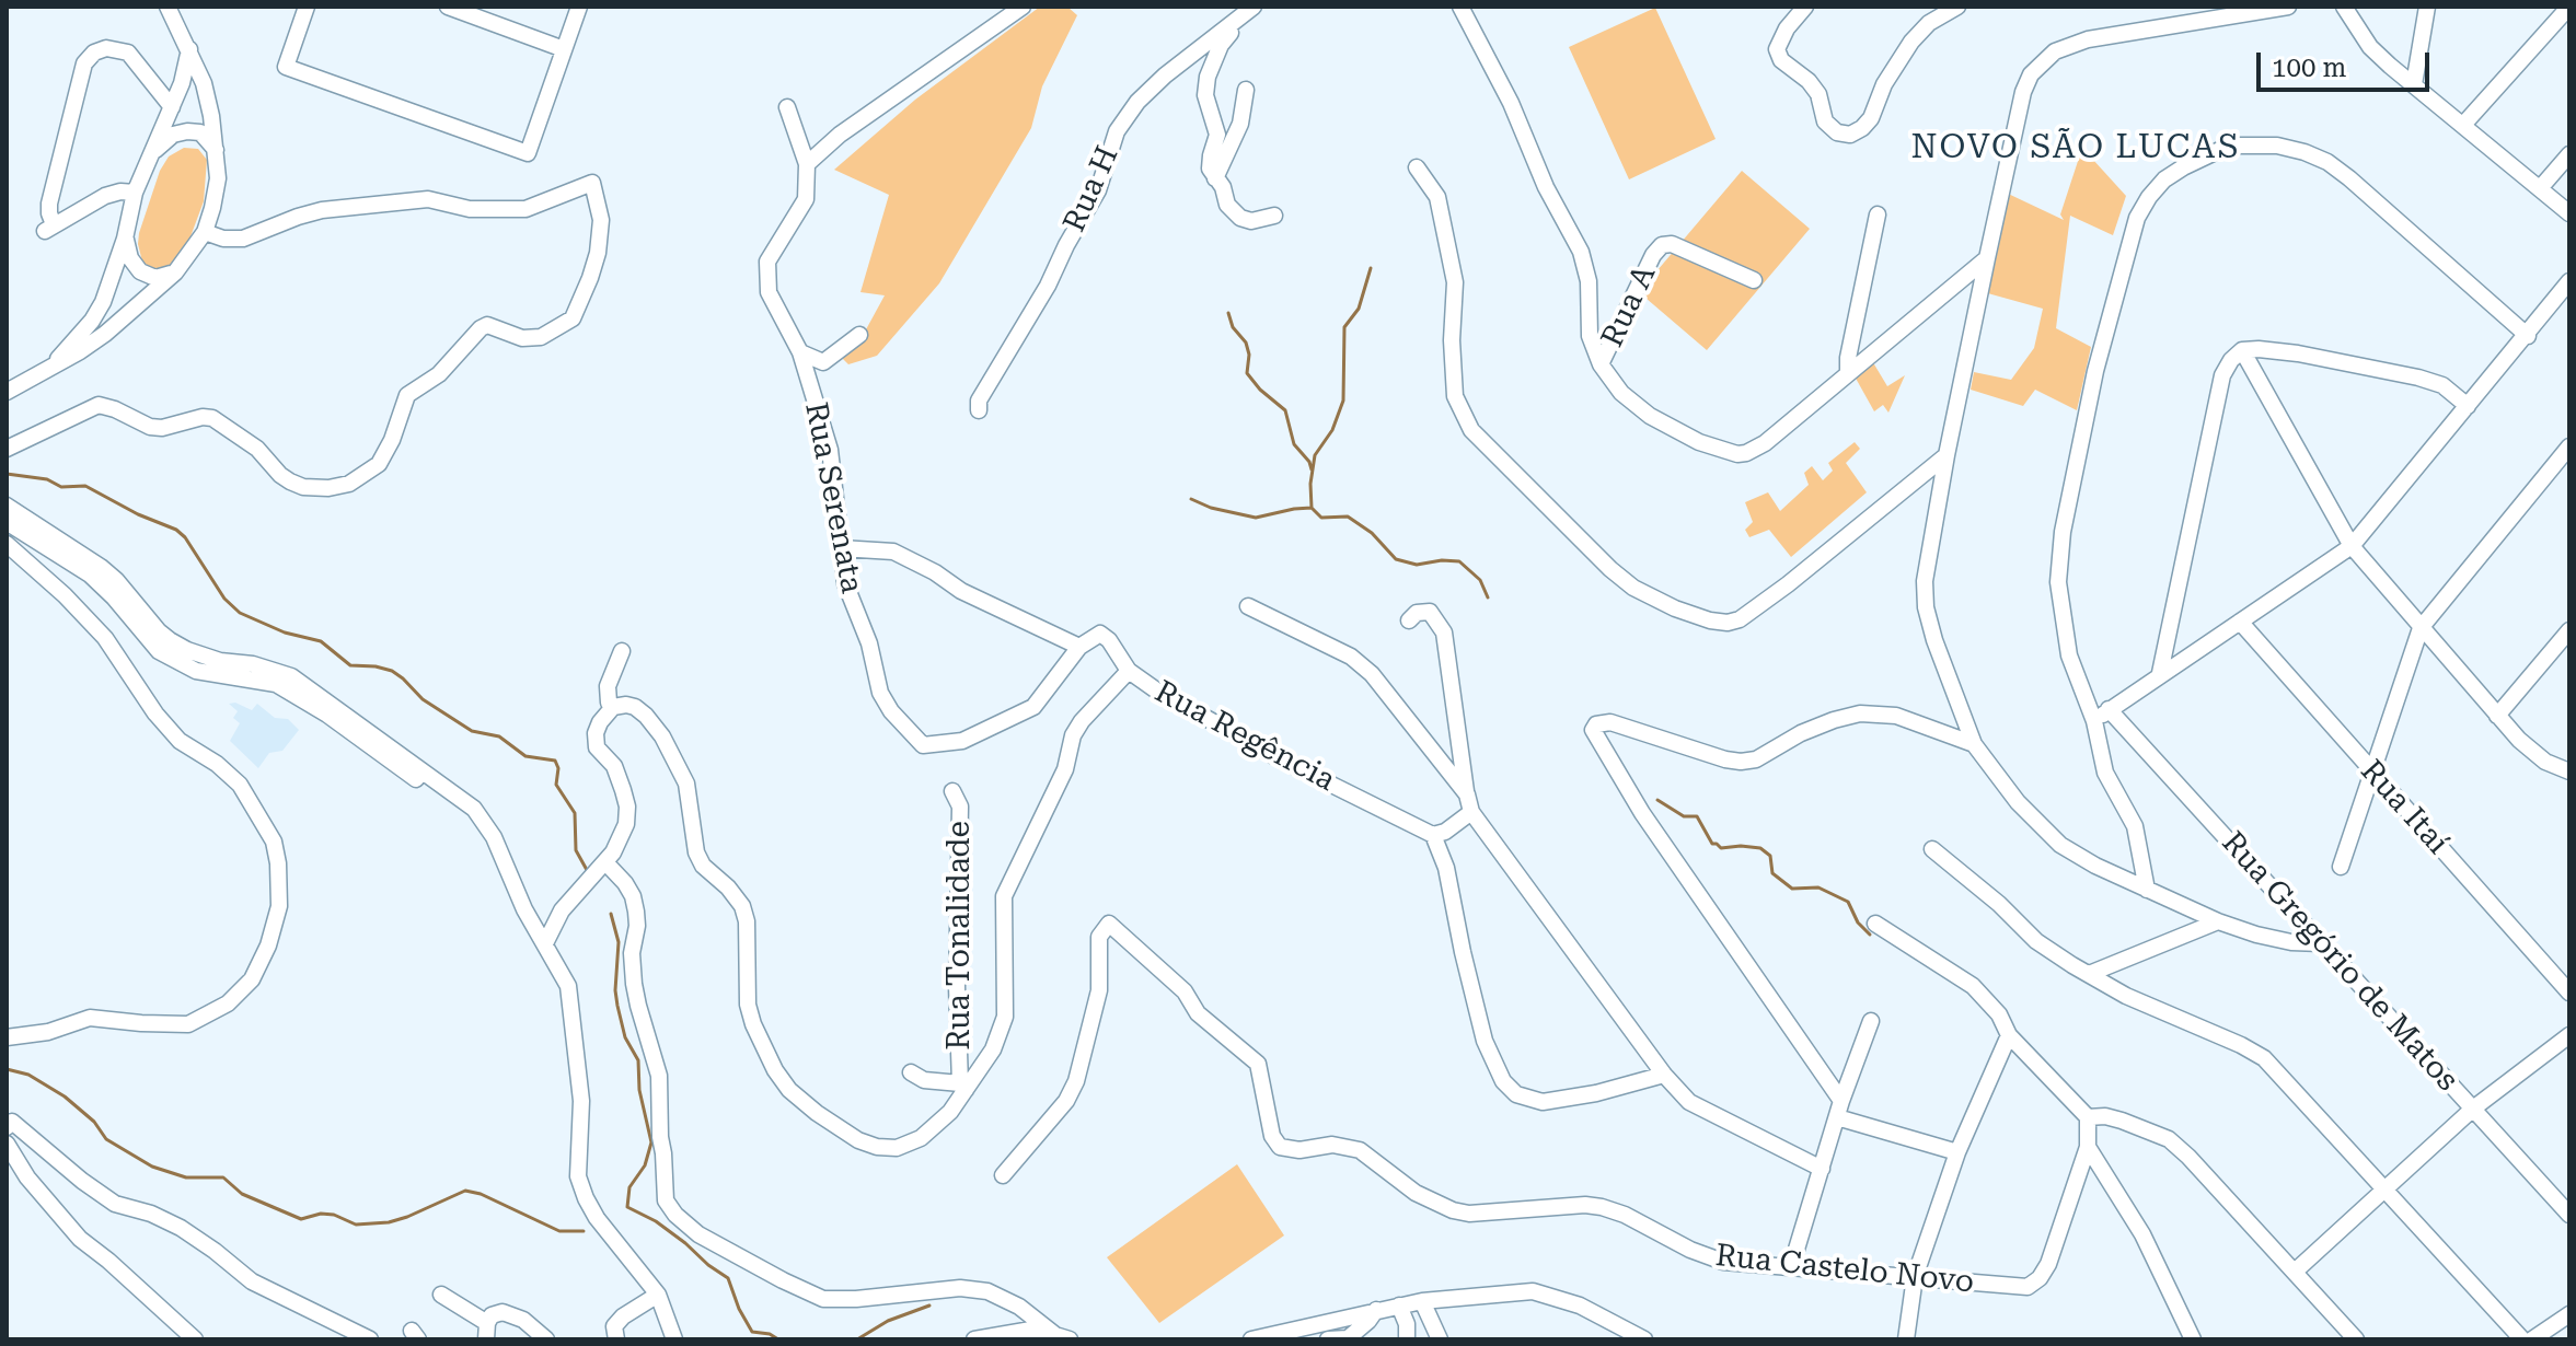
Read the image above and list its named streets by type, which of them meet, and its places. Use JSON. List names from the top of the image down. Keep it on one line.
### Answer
{"streets":{"street":["Rua H","Rua A","Rua Serenata","Rua Regência","Rua Itaí","Rua Tonalidade","Rua Gregório de Matos","Rua Castelo Novo"]},"crossings":[["Rua Serenata","Rua Regência"]],"districts":["NOVO SÃO LUCAS"],"scale_bar":"100 m"}
